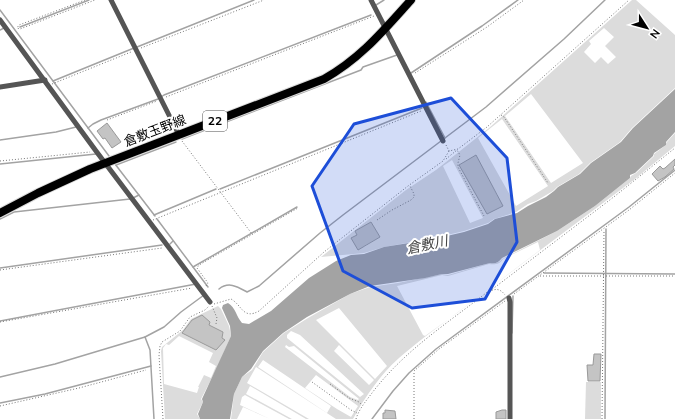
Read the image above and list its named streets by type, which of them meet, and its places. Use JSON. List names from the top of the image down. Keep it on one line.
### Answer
{"streets":{"main road":["22","倉敷玉野線"]},"water":["倉敷川"],"north":"bottom right"}
